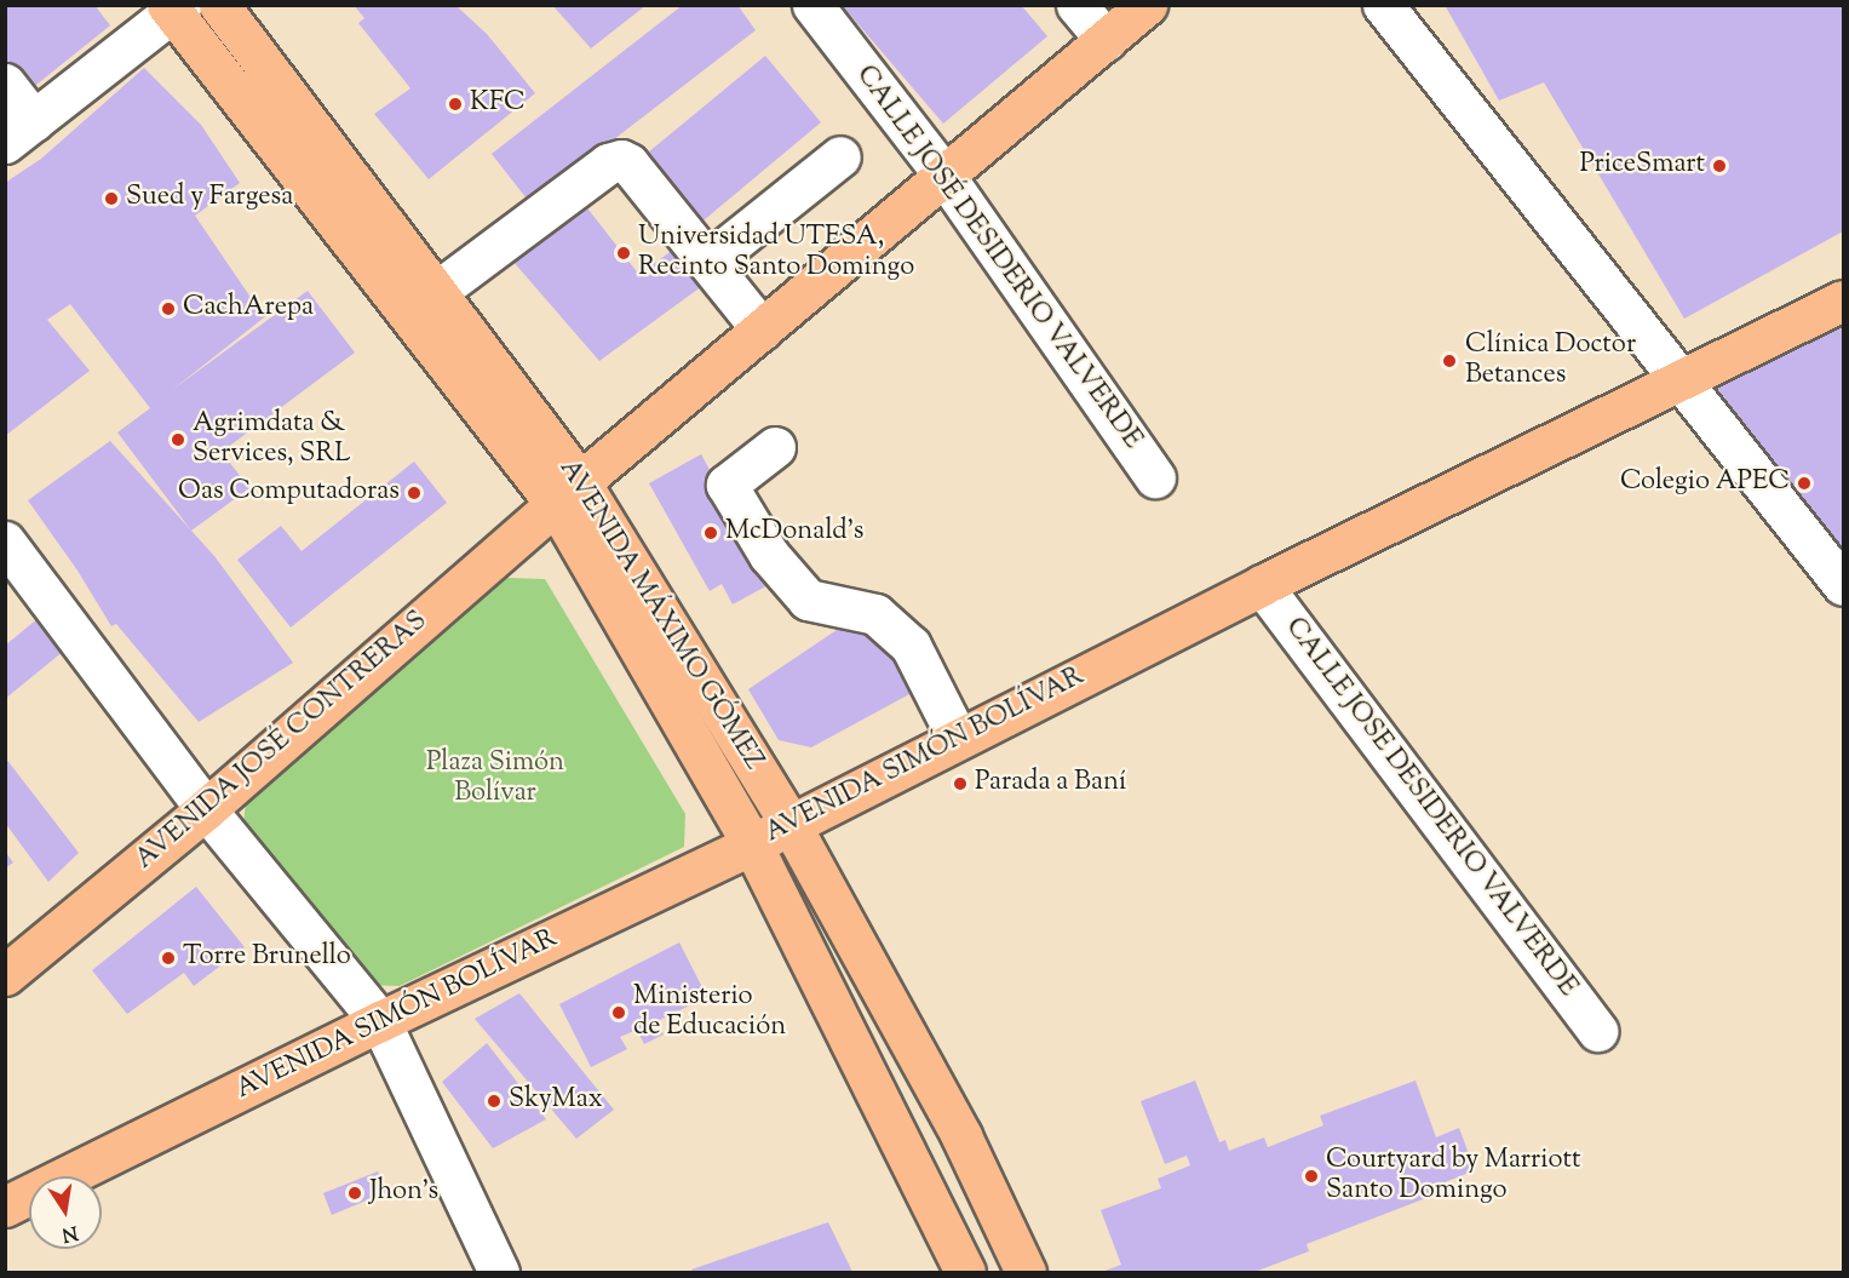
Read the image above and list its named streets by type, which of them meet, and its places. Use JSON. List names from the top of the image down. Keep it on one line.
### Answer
{"streets":{"main road":["AVENIDA MÁXIMO GÓMEZ","AVENIDA JOSÉ CONTRERAS","AVENIDA SIMÓN BOLÍVAR"],"street":["CALLE JOSÉ DESIDERIO VALVERDE","CALLE JOSE DESIDERIO VALVERDE"]},"crossings":[["CALLE JOSÉ DESIDERIO VALVERDE","AVENIDA JOSÉ CONTRERAS"],["AVENIDA MÁXIMO GÓMEZ","AVENIDA JOSÉ CONTRERAS"],["AVENIDA MÁXIMO GÓMEZ","AVENIDA SIMÓN BOLÍVAR"],["AVENIDA SIMÓN BOLÍVAR","CALLE JOSE DESIDERIO VALVERDE"]],"parks":["Plaza Simón Bolívar"],"places":["KFC","PriceSmart","Sued y Fargesa","Universidad UTESA, Recinto Santo Domingo","CachArepa","Clínica Doctor Betances","Agrimdata & Services, SRL","Colegio APEC","Oas Computadoras","McDonald's","Parada a Baní","Torre Brunello","Ministerio de Educación","SkyMax","Courtyard by Marriott Santo Domingo","Jhon's"],"north":"bottom"}
